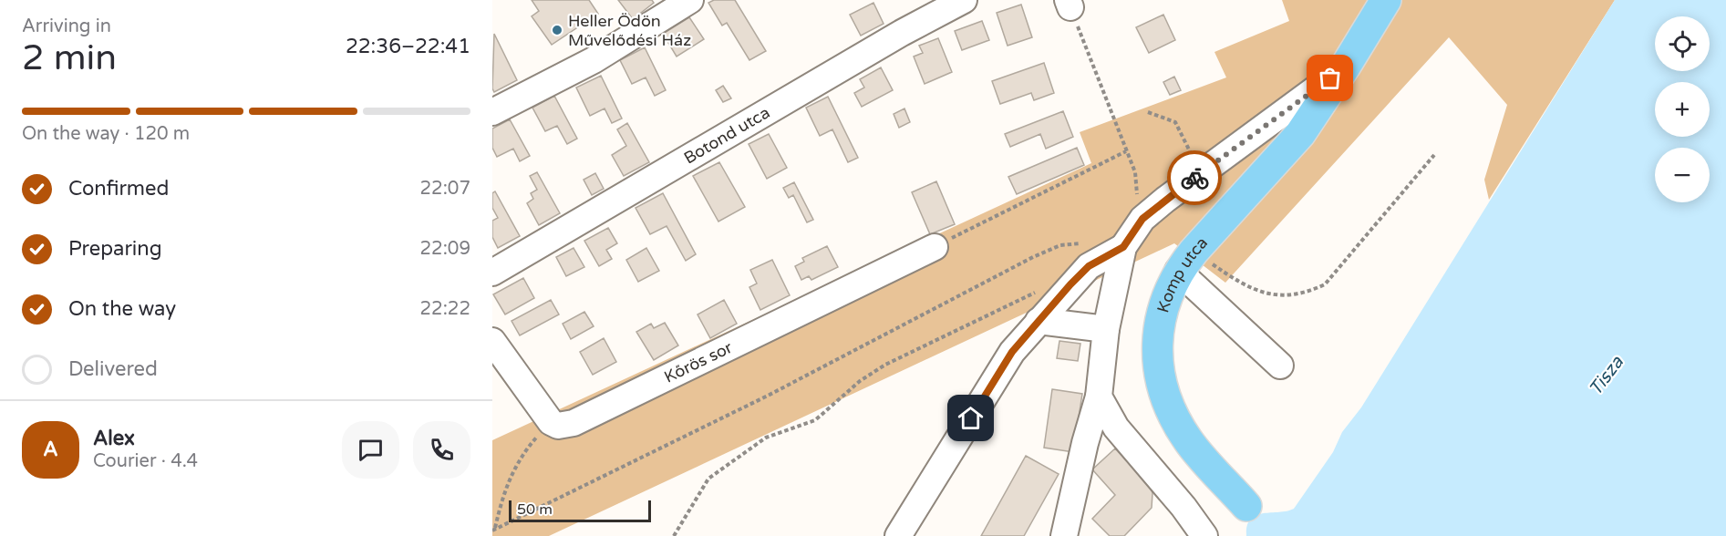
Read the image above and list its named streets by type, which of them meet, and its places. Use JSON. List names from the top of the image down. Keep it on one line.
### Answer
{"streets":{"main road":["Komp utca"],"street":["Botond utca","Kőrös sor"]},"water":["Tisza"],"places":["Heller Ödön Művelődési Ház"],"scale_bar":"50 m","page":{"heading":["2 min","Arriving in","22:36–22:41"],"panel":["Alex","Courier · 4.4"],"map_buttons":["+","−"],"bar":"On the way · 120 m","list":[["Confirmed","22:07"],["Preparing","22:09"],["On the way","22:22"],"Delivered"],"round":"A","scale":"50 m"}}
